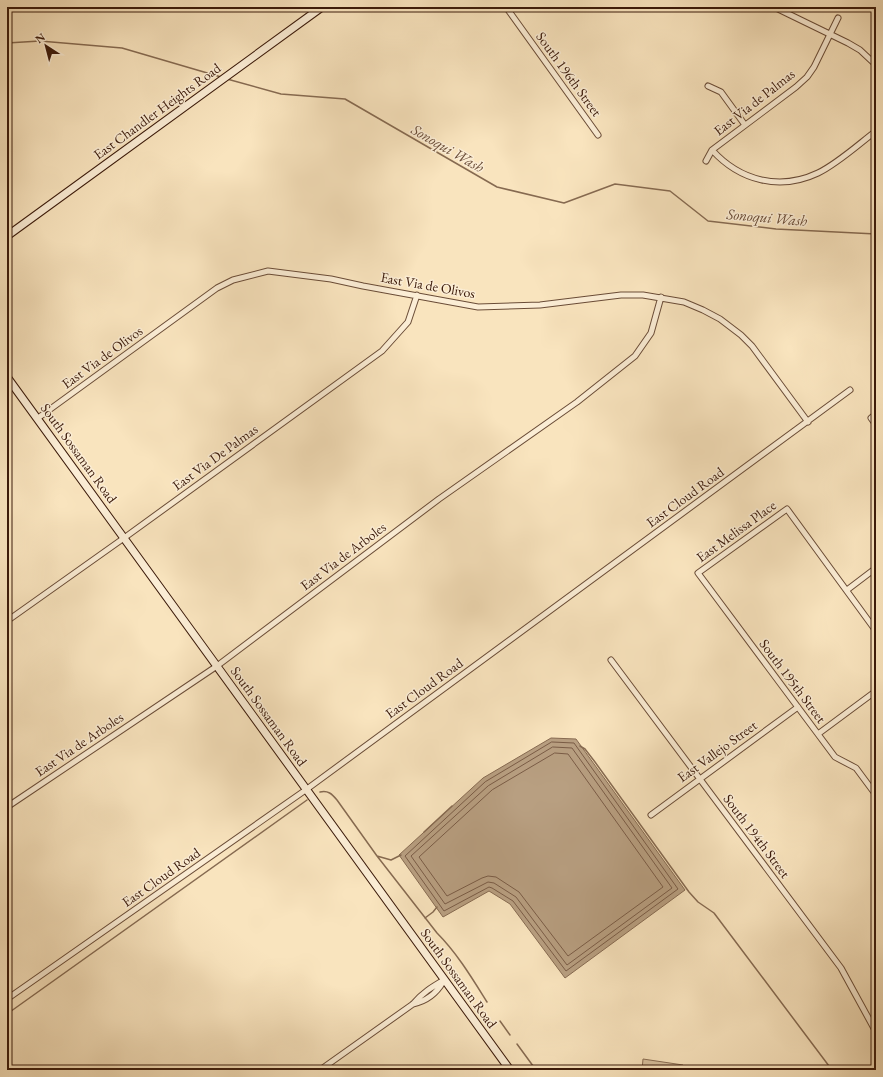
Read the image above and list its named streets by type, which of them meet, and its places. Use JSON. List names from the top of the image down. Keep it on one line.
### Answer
{"streets":{"main road":["East Chandler Heights Road","South Sossaman Road"],"street":["South 196th Street","East Via de Palmas","East Via de Olivos","East Via De Palmas","East Cloud Road","East Melissa Place","East Via de Arboles","South 195th Street","East Vallejo Street","South 194th Street"]},"crossings":[["East Via de Olivos","South Sossaman Road"],["East Via de Olivos","East Via De Palmas"],["East Via de Olivos","East Cloud Road"],["East Via de Olivos","East Via de Arboles"],["South Sossaman Road","East Via De Palmas"],["South Sossaman Road","East Cloud Road"],["South Sossaman Road","East Via de Arboles"],["East Melissa Place","South 195th Street"],["South 195th Street","East Vallejo Street"],["East Vallejo Street","South 194th Street"]],"water":["Sonoqui Wash"],"north":"top left"}
